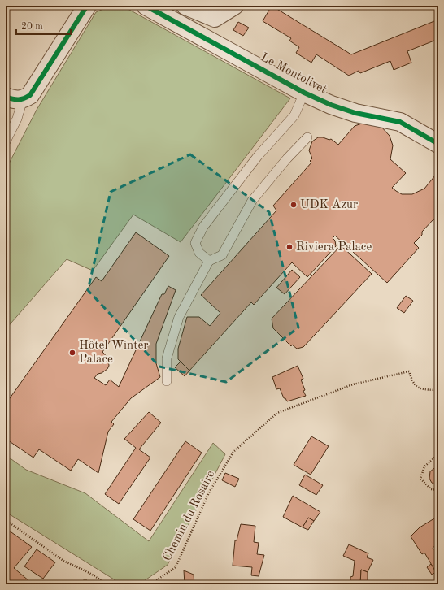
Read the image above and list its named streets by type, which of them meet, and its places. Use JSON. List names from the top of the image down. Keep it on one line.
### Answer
{"streets":{"street":["Le Montolivet"],"path":["Chemin du Rosaire"]},"places":["UDK Azur","Riviera Palace","Hôtel Winter Palace"],"scale_bar":"20 m"}
